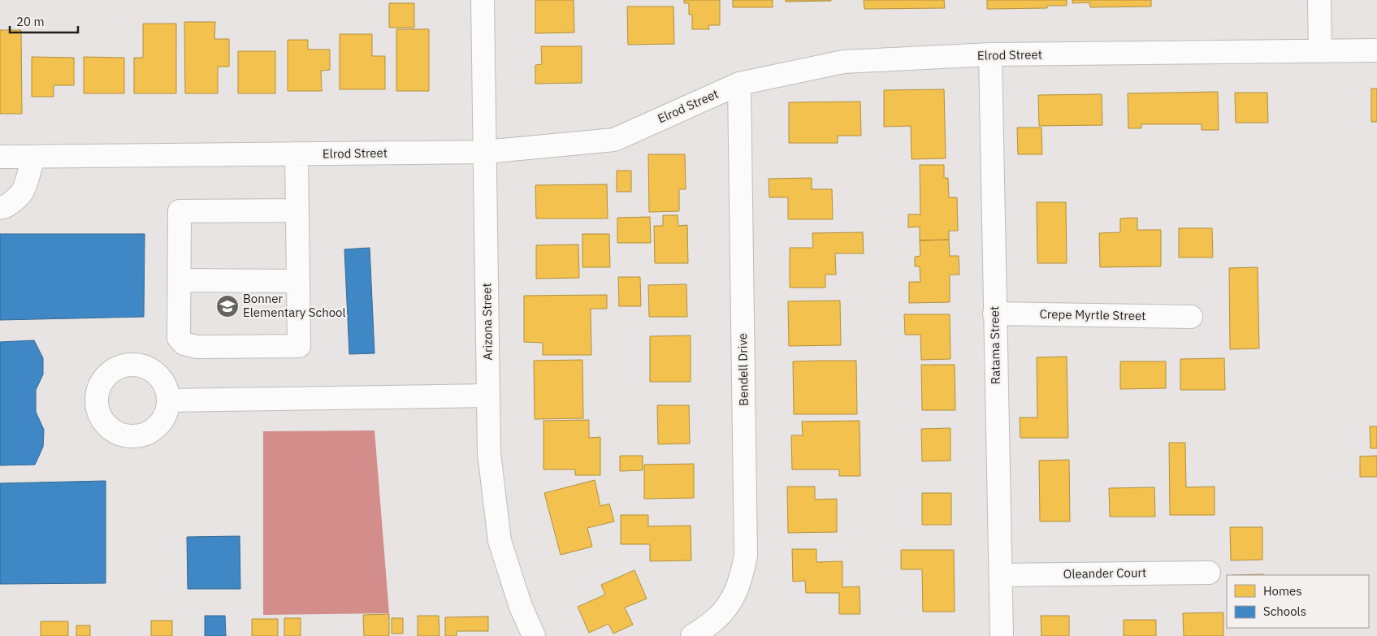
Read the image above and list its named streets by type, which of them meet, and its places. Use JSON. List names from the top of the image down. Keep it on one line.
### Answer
{"streets":{"street":["Elrod Street","Crepe Myrtle Street","Arizona Street","Ratama Street","Bendell Drive","Oleander Court"]},"crossings":[["Elrod Street","Arizona Street"],["Elrod Street","Ratama Street"],["Elrod Street","Bendell Drive"],["Crepe Myrtle Street","Ratama Street"],["Ratama Street","Oleander Court"]],"places":{"school or university":["Bonner Elementary School"]},"legend":["Homes","Schools"],"scale_bar":"20 m"}
